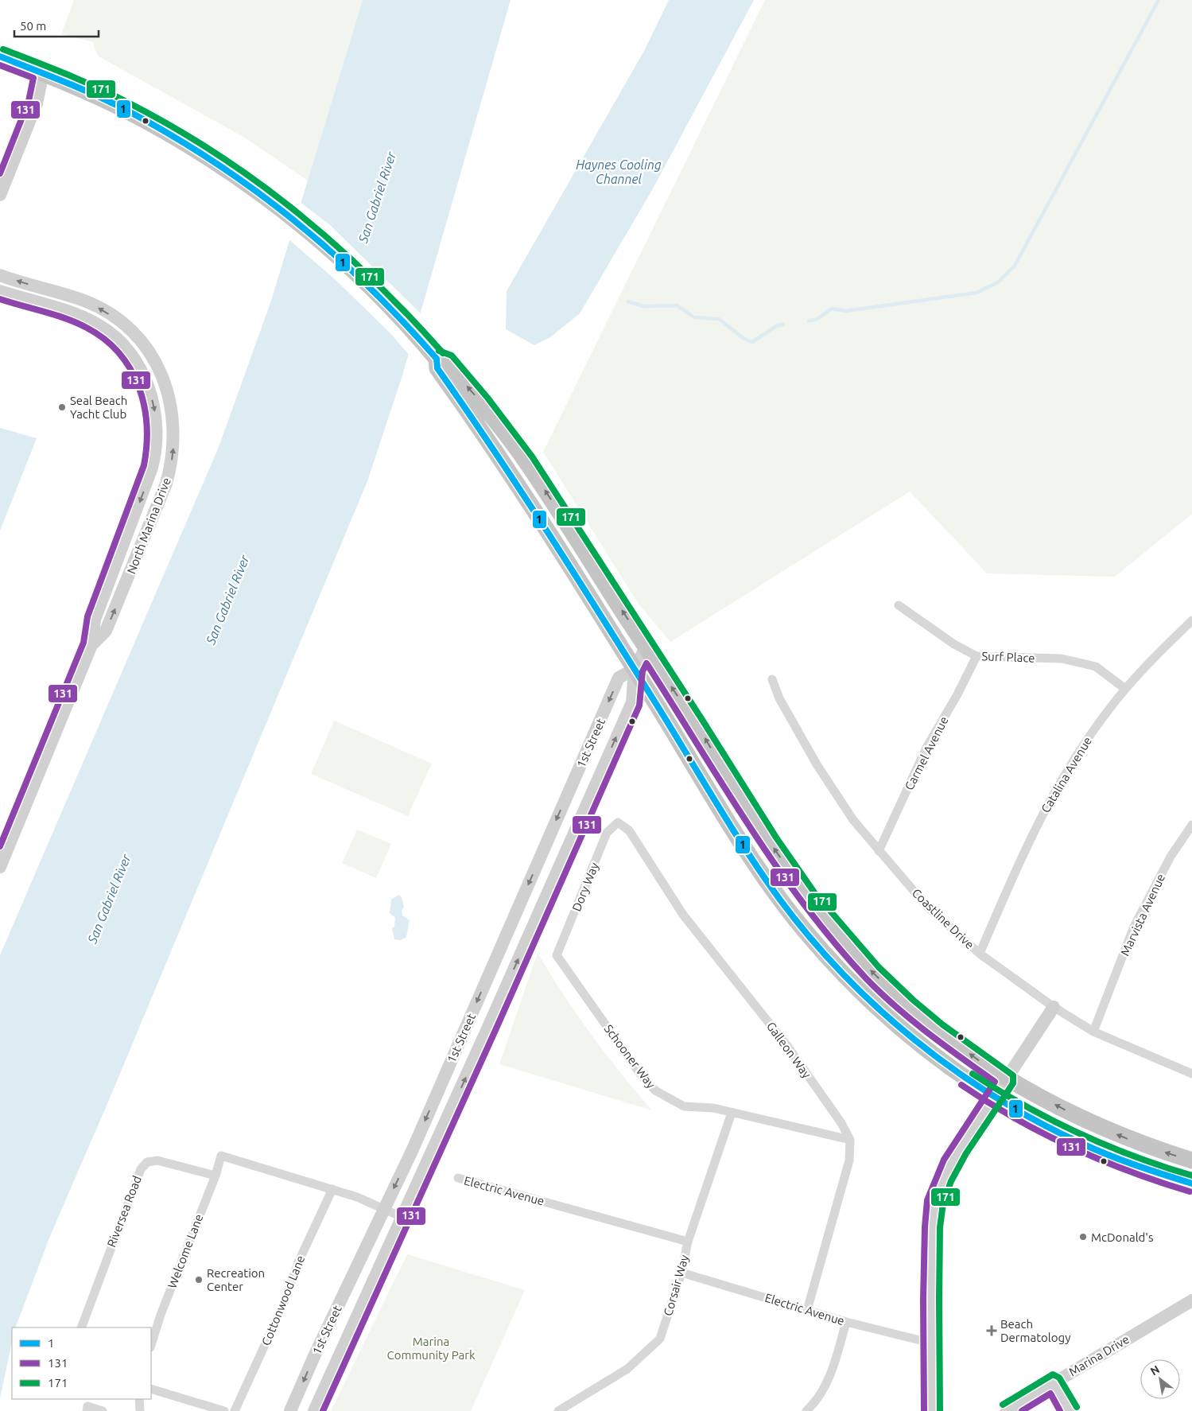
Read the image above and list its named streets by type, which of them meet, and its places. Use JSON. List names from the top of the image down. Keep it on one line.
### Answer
{"streets":{"main road":["North Marina Drive","1st Street","Marina Drive"],"street":["Surf Place","Carmel Avenue","Catalina Avenue","Dory Way","Marvista Avenue","Coastline Drive","Galleon Way","Schooner Way","Electric Avenue","Riversea Road","Welcome Lane","Corsair Way","Cottonwood Lane"]},"crossings":[["Surf Place","Carmel Avenue"],["Surf Place","Catalina Avenue"],["Carmel Avenue","Coastline Drive"],["Catalina Avenue","Coastline Drive"],["Dory Way","Galleon Way"],["Dory Way","Schooner Way"],["Marvista Avenue","Coastline Drive"],["Galleon Way","Schooner Way"],["Schooner Way","Corsair Way"],["Electric Avenue","Corsair Way"],["Riversea Road","Welcome Lane"],["Welcome Lane","Cottonwood Lane"]],"water":["Haynes Cooling Channel","San Gabriel River"],"parks":["Marina Community Park"],"places":{"other":["Seal Beach Yacht Club","McDonald's","Recreation Center"],"health":["Beach Dermatology"]},"lines":["transit line 171","transit line 1","transit line 131"],"legend":["1","131","171"],"scale_bar":"50 m","north":"top left"}
